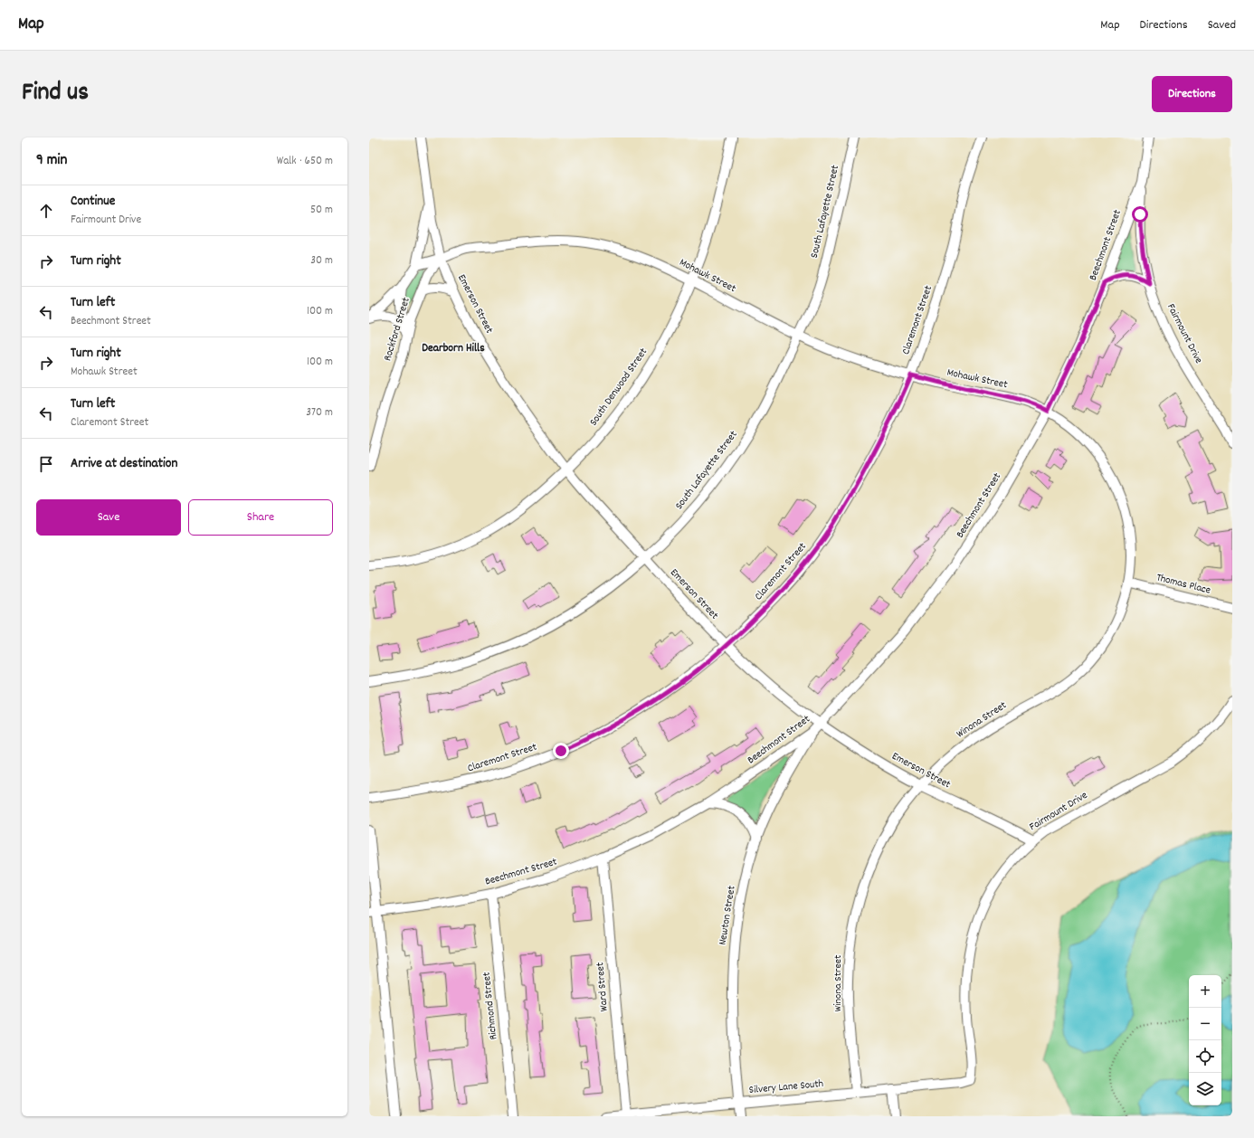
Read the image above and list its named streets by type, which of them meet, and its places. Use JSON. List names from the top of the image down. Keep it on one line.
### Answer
{"streets":{"street":["South Lafayette Street","Beechmont Street","Mohawk Street","Emerson Street","Claremont Street","Rockford Street","Fairmount Drive","South Denwood Street","Thomas Place","Winona Street","Newton Street","Ward Street","Richmond Street","Silvery Lane South"]},"crossings":[["South Lafayette Street","Mohawk Street"],["South Lafayette Street","Emerson Street"],["Beechmont Street","Mohawk Street"],["Beechmont Street","Emerson Street"],["Beechmont Street","Fairmount Drive"],["Beechmont Street","Winona Street"],["Beechmont Street","Newton Street"],["Beechmont Street","Ward Street"],["Beechmont Street","Richmond Street"],["Mohawk Street","Emerson Street"],["Mohawk Street","Claremont Street"],["Mohawk Street","Rockford Street"],["Mohawk Street","South Denwood Street"],["Mohawk Street","Winona Street"],["Emerson Street","Claremont Street"],["Emerson Street","Rockford Street"],["Emerson Street","Fairmount Drive"],["Emerson Street","South Denwood Street"],["Emerson Street","Winona Street"],["Fairmount Drive","Silvery Lane South"],["Thomas Place","Winona Street"],["Winona Street","Silvery Lane South"],["Newton Street","Silvery Lane South"],["Ward Street","Silvery Lane South"]],"districts":["Dearborn Hills"],"page":{"header":"Map","nav":["Map","Directions","Saved"],"title":"Find us","buttons":["Directions",["Save","Share"]],"heading":["9 min","Walk · 650 m"],"list":[["Continue","Fairmount Drive","50 m"],["Turn right","30 m"],["Turn left","Beechmont Street","100 m"],["Turn right","Mohawk Street","100 m"],["Turn left","Claremont Street","370 m"],"Arrive at destination"],"map_buttons":["+","−"]}}
